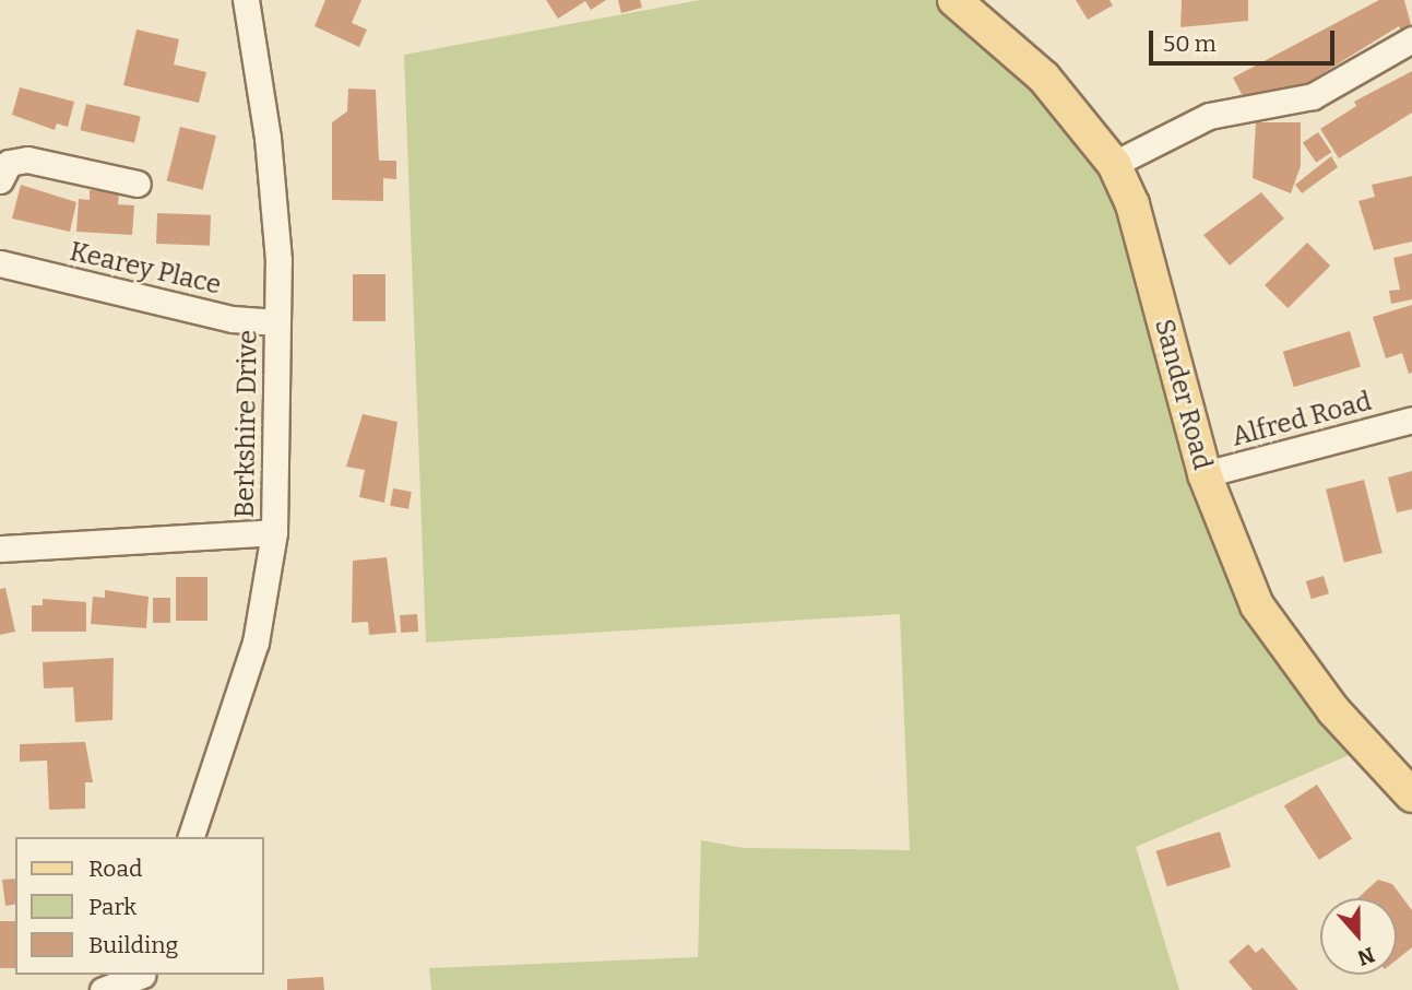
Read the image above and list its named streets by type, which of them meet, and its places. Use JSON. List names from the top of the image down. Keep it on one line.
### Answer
{"streets":{"main road":["Sander Road"],"street":["Kearey Place","Alfred Road","Berkshire Drive"]},"crossings":[["Kearey Place","Berkshire Drive"],["Sander Road","Alfred Road"]],"legend":["Road","Park","Building"],"scale_bar":"50 m","north":"bottom"}
